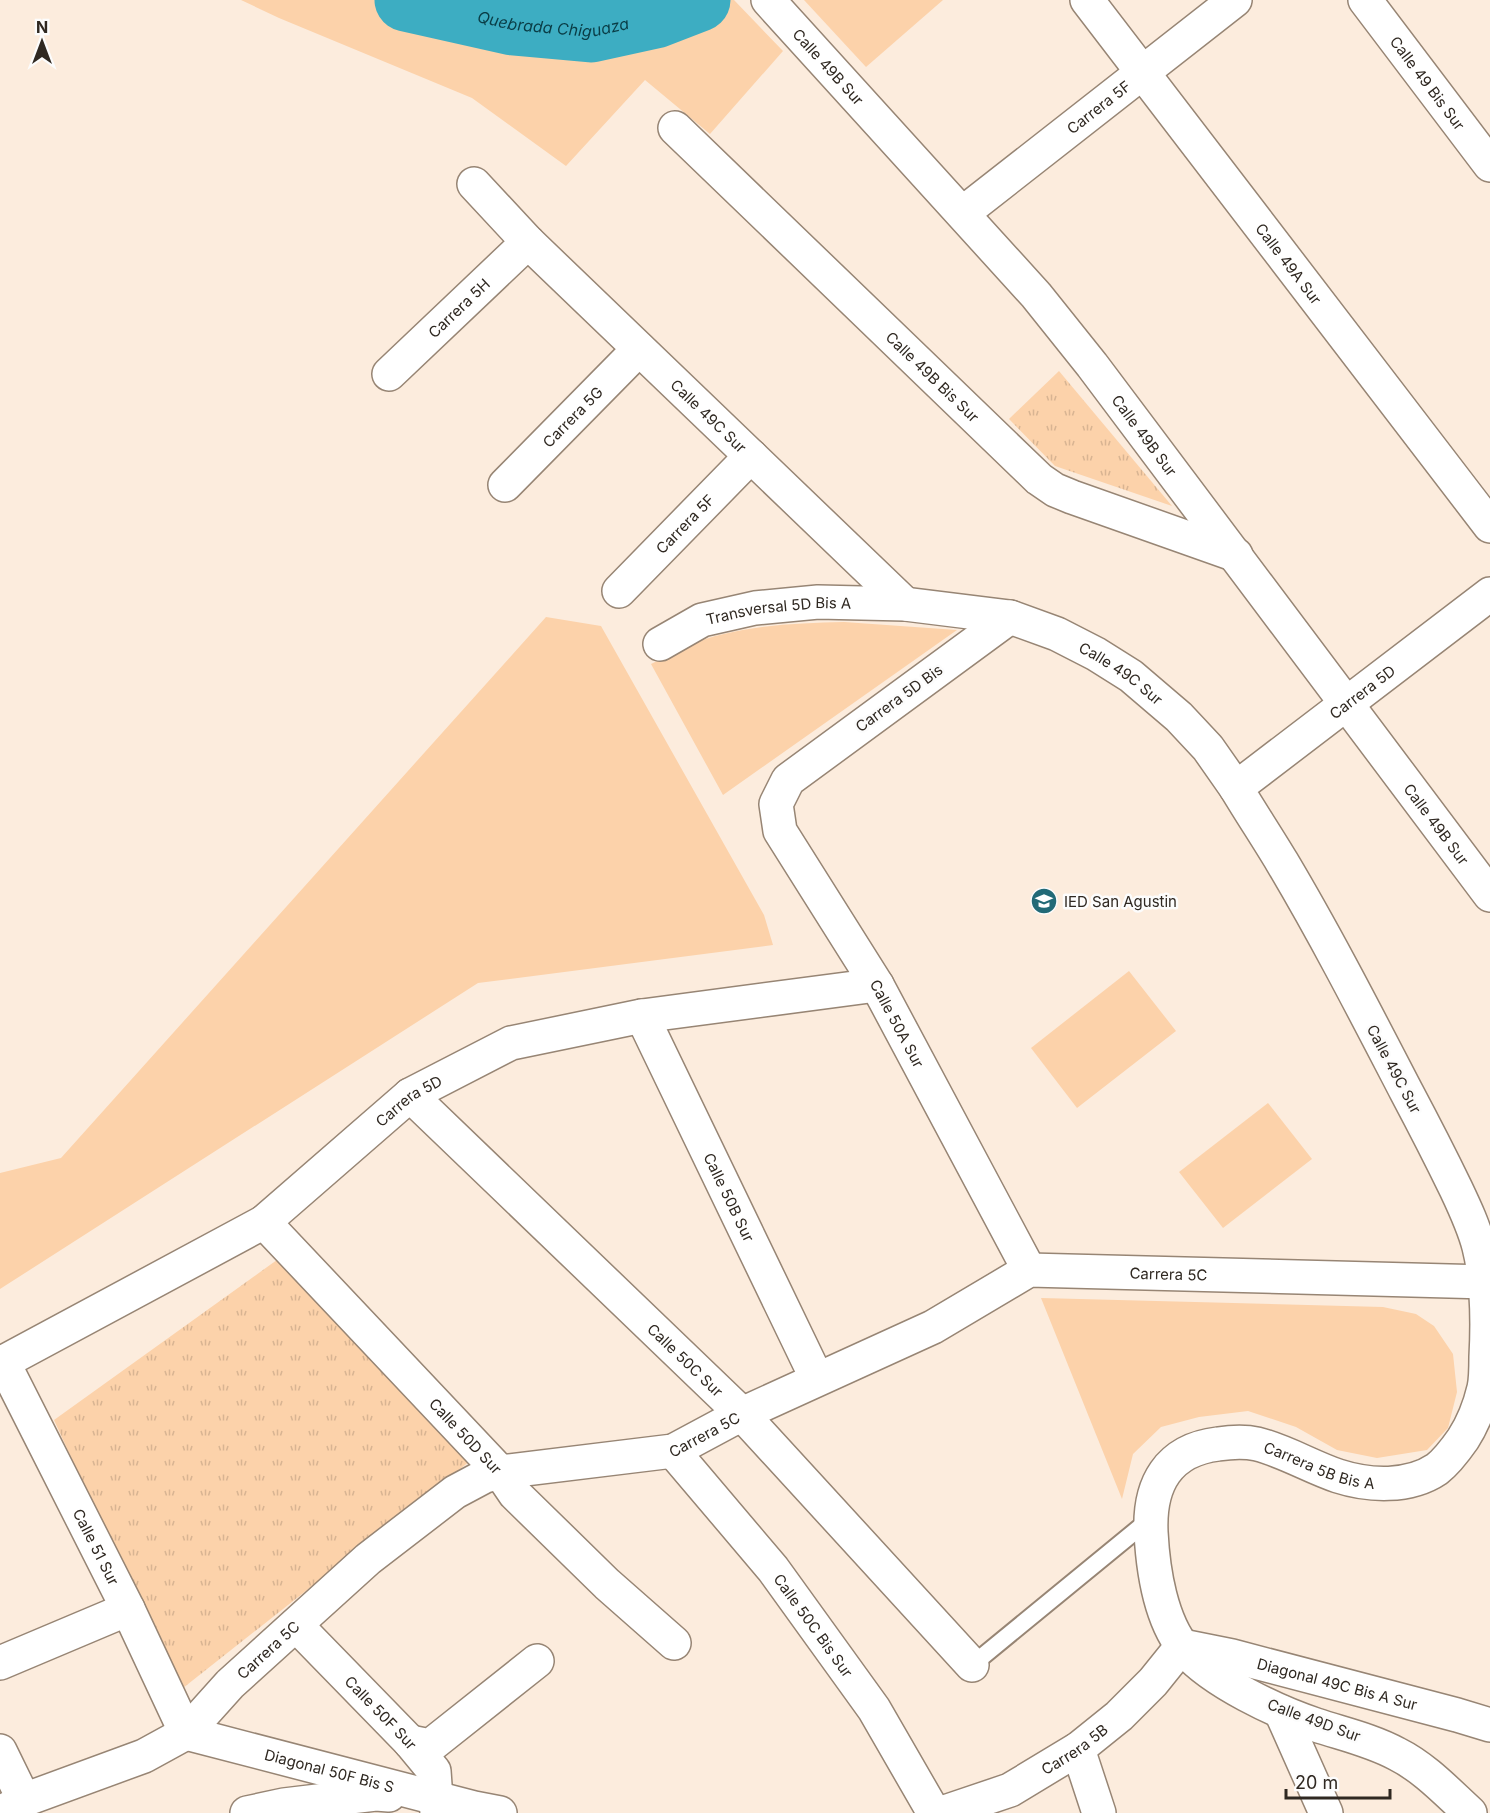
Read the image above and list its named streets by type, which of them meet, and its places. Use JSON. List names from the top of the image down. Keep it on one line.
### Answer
{"streets":{"street":["Calle 49B Sur","Calle 49 Bis Sur","Carrera 5F","Calle 49A Sur","Carrera 5H","Calle 49B Bis Sur","Calle 49C Sur","Carrera 5G","Transversal 5D Bis A","Carrera 5D","Carrera 5D Bis","Calle 50A Sur","Calle 50B Sur","Carrera 5C","Calle 50C Sur","Calle 50D Sur","Carrera 5B Bis A","Calle 51 Sur","Calle 50C Bis Sur","Diagonal 49C Bis A Sur","Calle 50F Sur","Calle 49D Sur","Carrera 5B","Diagonal 50F Bis S"]},"crossings":[["Calle 49B Sur","Carrera 5F"],["Calle 49B Sur","Calle 49B Bis Sur"],["Calle 49B Sur","Carrera 5D"],["Carrera 5F","Calle 49A Sur"],["Carrera 5F","Calle 49C Sur"],["Carrera 5H","Calle 49C Sur"],["Calle 49C Sur","Carrera 5G"],["Calle 49C Sur","Transversal 5D Bis A"],["Calle 49C Sur","Carrera 5D"],["Calle 49C Sur","Carrera 5D Bis"],["Calle 49C Sur","Carrera 5C"],["Calle 49C Sur","Carrera 5B Bis A"],["Carrera 5D","Calle 50A Sur"],["Carrera 5D","Calle 50B Sur"],["Carrera 5D","Calle 50C Sur"],["Carrera 5D","Calle 50D Sur"],["Carrera 5D","Calle 51 Sur"],["Carrera 5D Bis","Calle 50A Sur"],["Calle 50A Sur","Carrera 5C"],["Calle 50B Sur","Carrera 5C"],["Carrera 5C","Calle 50C Sur"],["Carrera 5C","Calle 50D Sur"],["Carrera 5C","Calle 51 Sur"],["Carrera 5C","Calle 50C Bis Sur"],["Carrera 5C","Calle 50F Sur"],["Carrera 5C","Diagonal 50F Bis S"],["Carrera 5B Bis A","Calle 49D Sur"],["Calle 51 Sur","Diagonal 50F Bis S"],["Diagonal 49C Bis A Sur","Calle 49D Sur"],["Diagonal 49C Bis A Sur","Carrera 5B"],["Calle 50F Sur","Diagonal 50F Bis S"],["Calle 49D Sur","Carrera 5B"]],"water":["Quebrada Chiguaza"],"places":{"school or university":["IED San Agustin"]},"scale_bar":"20 m","north":"top"}
